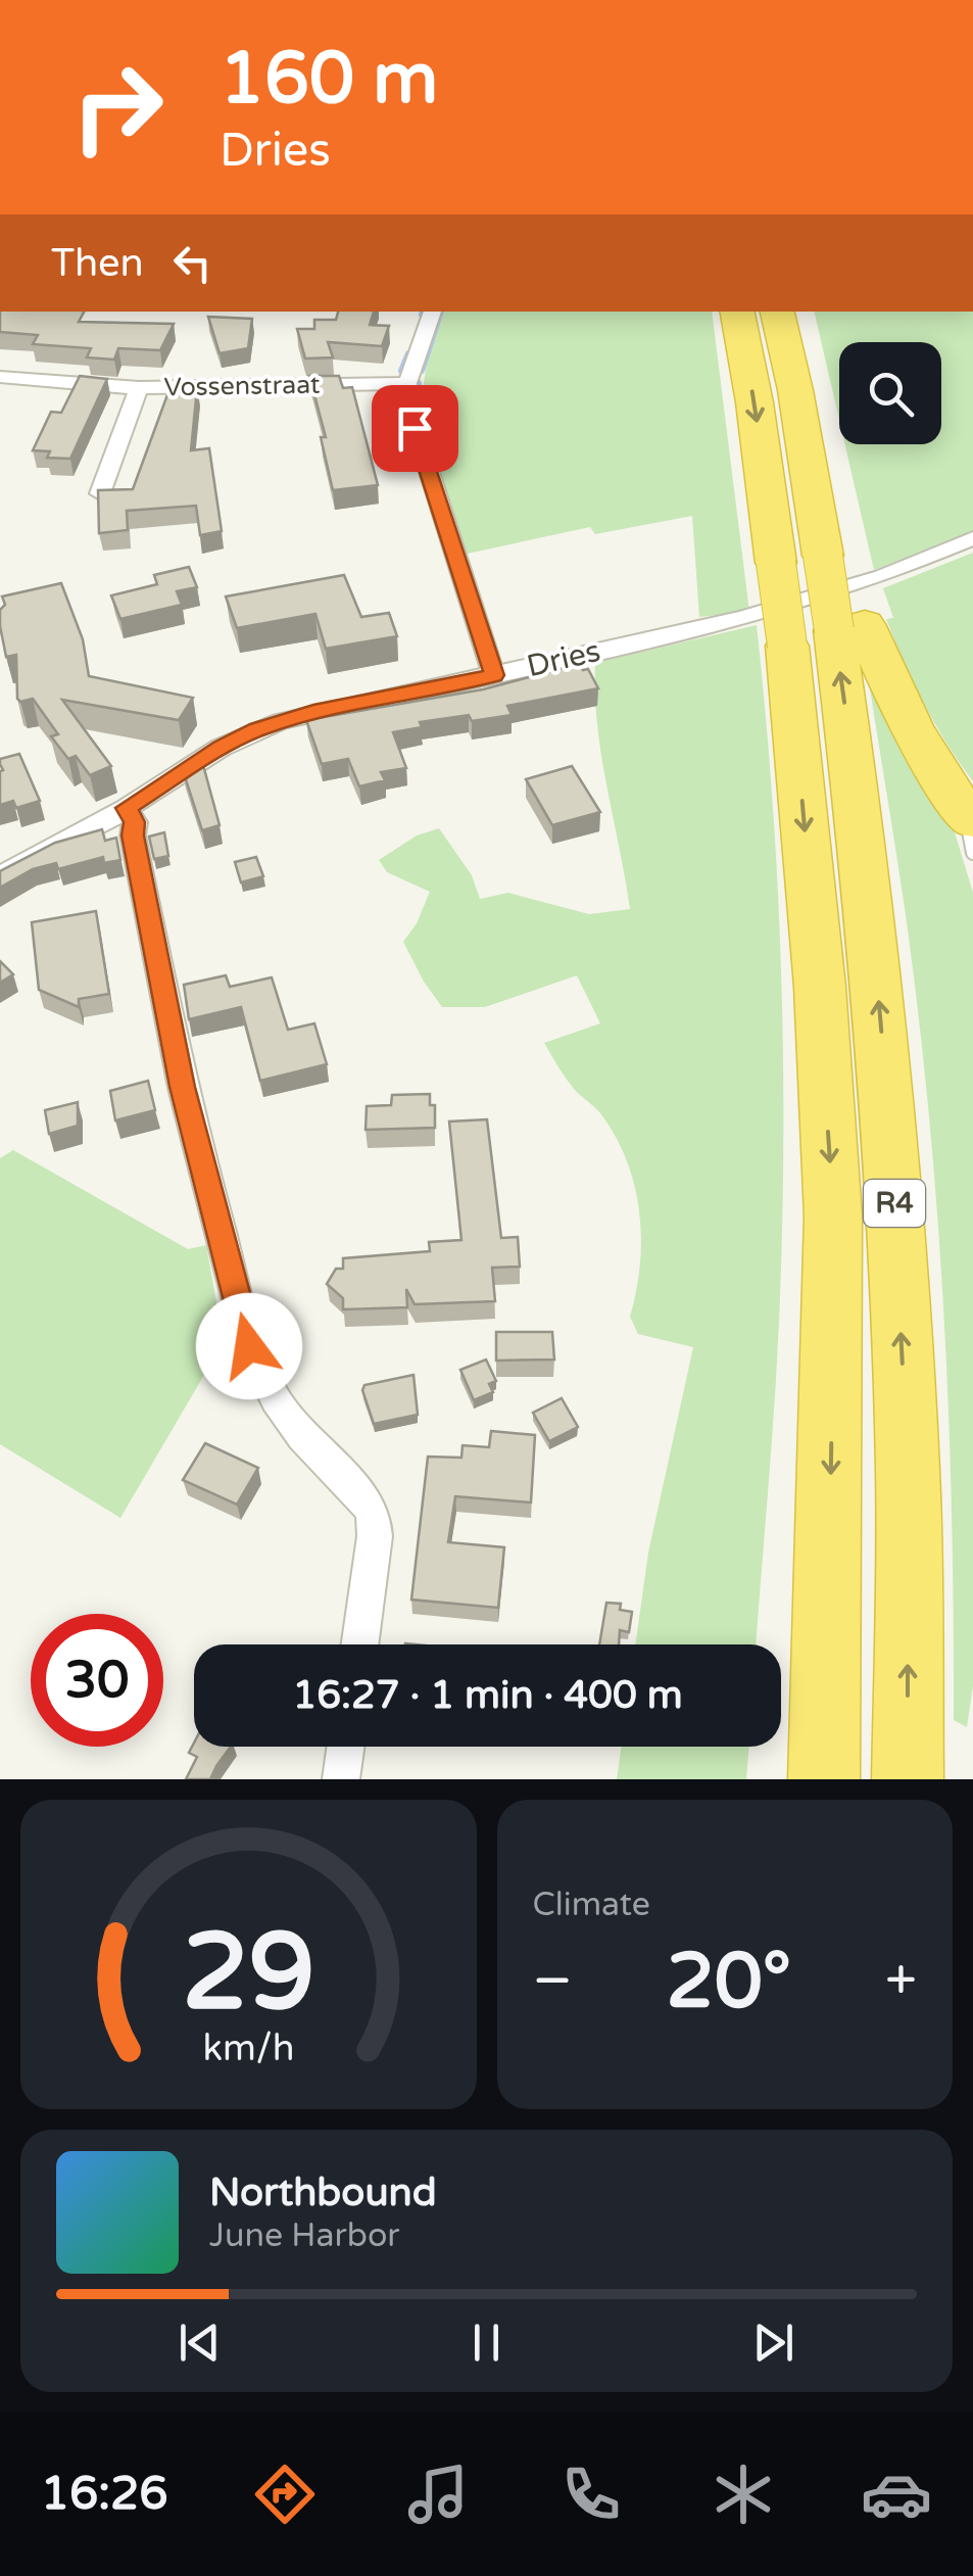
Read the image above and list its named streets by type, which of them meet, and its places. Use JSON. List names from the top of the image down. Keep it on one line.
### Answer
{"streets":{"highway":["R4"],"street":["Vossenstraat","Dries"]},"page":{"turn":["160 m","Dries"],"then":"Then","limit":"30","trip":"16:27 · 1 min · 400 m","tile":"Climate","heat":["−","20°","+"],"song":["Northbound","June Harbor"],"tabs":"16:26","gauge":["29","km/h"]}}
